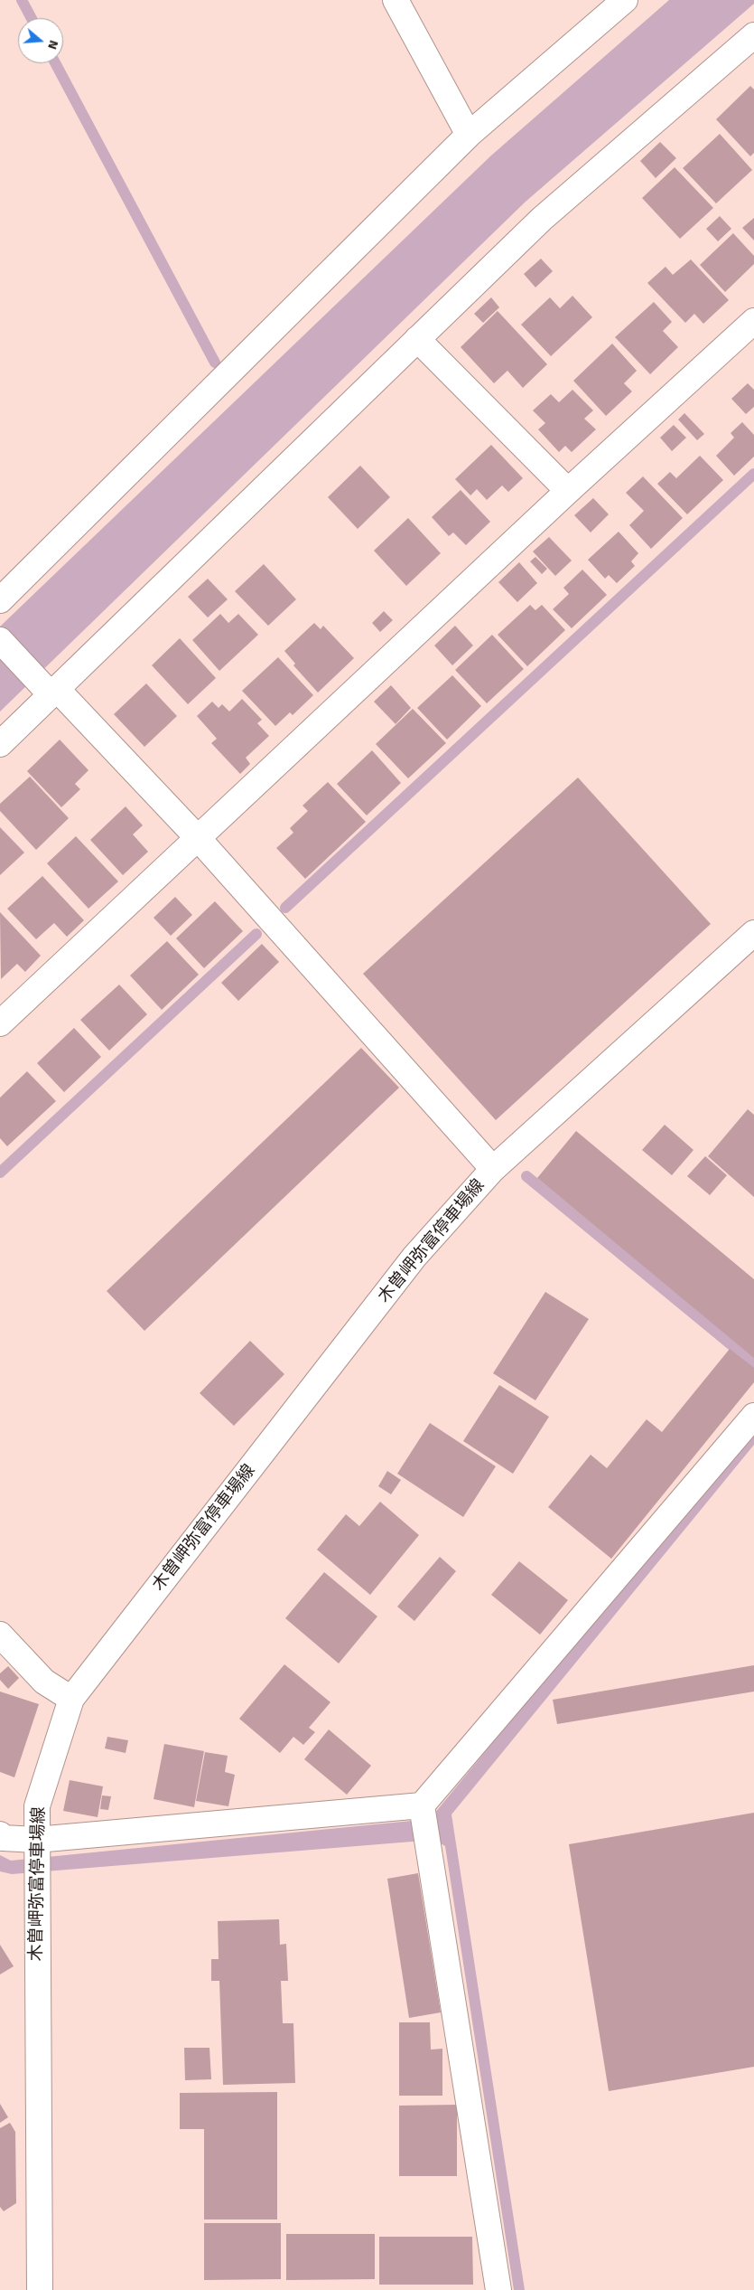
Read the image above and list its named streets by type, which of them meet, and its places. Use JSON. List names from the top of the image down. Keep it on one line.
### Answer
{"streets":{"street":["木曽岬弥富停車場線"]},"north":"right"}
